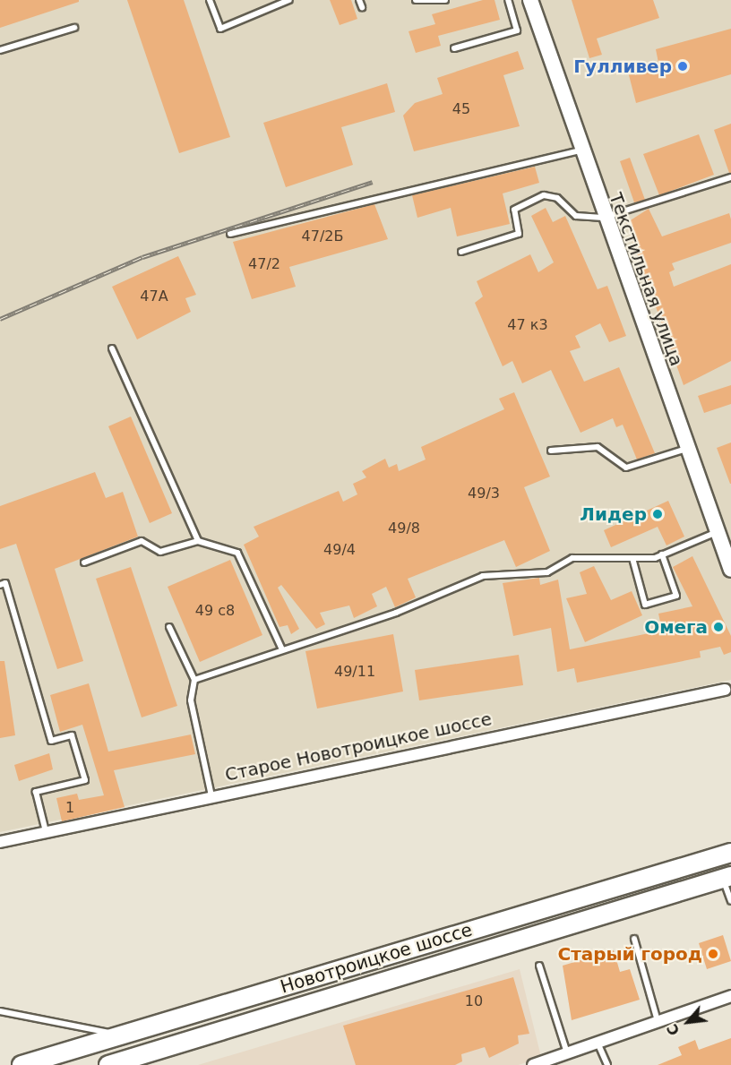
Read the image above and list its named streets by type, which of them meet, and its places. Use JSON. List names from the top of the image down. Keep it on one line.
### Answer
{"streets":{"main road":["Текстильная улица","Новотроицкое шоссе"],"street":["Старое Новотроицкое шоссе"]},"places":["Гулливер","Лидер","Омега","Старый город"],"house_numbers":["45","47/2Б","47/2","47А","47 к3","49/3","49/8","49/4","49 с8","49/11","1","10"],"north":"bottom left"}
